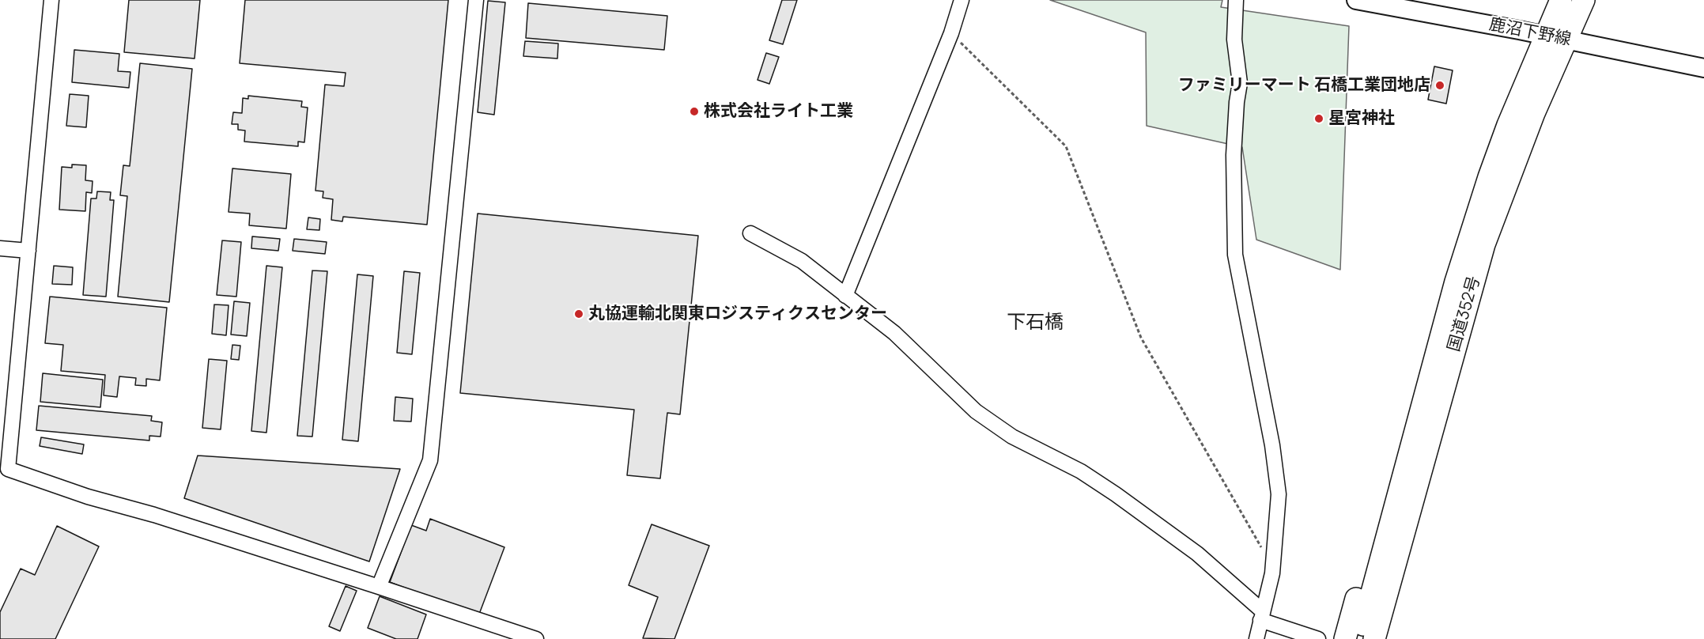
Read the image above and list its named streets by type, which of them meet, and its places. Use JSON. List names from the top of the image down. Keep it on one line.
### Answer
{"streets":{"highway":["国道352号"],"main road":["鹿沼下野線"]},"crossings":[["鹿沼下野線","国道352号"]],"districts":["下石橋"],"places":["ファミリーマート 石橋工業団地店","株式会社ライト工業","星宮神社","丸協運輸北関東ロジスティクスセンター"]}
